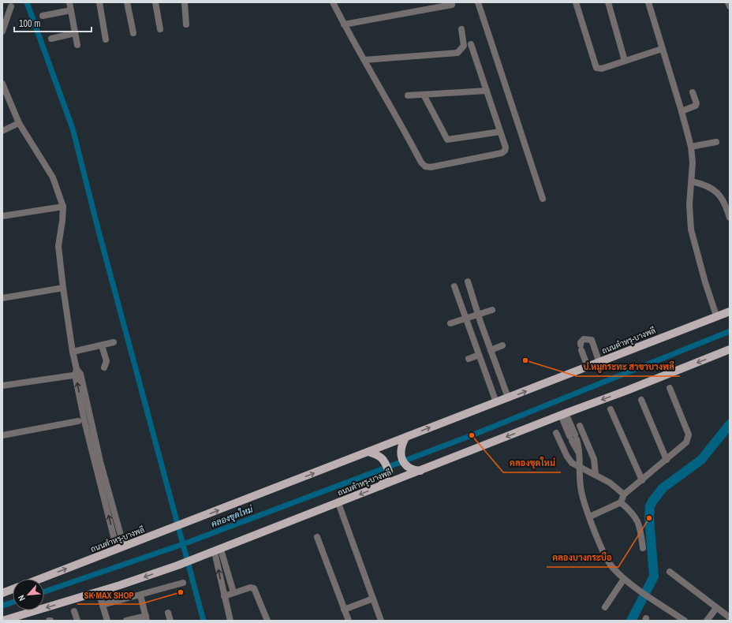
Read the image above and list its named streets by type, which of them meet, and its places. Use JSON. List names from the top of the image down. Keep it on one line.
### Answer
{"streets":{"main road":["ถนนตำหรุ-บางพลี"]},"water":["คลองขุดใหม่"],"places":["ป.หมูกระทะ สาขาบางพลี","คลองขุดใหม่","คลองบางกระบือ","SK MAX SHOP"],"scale_bar":"100 m","north":"bottom left"}
